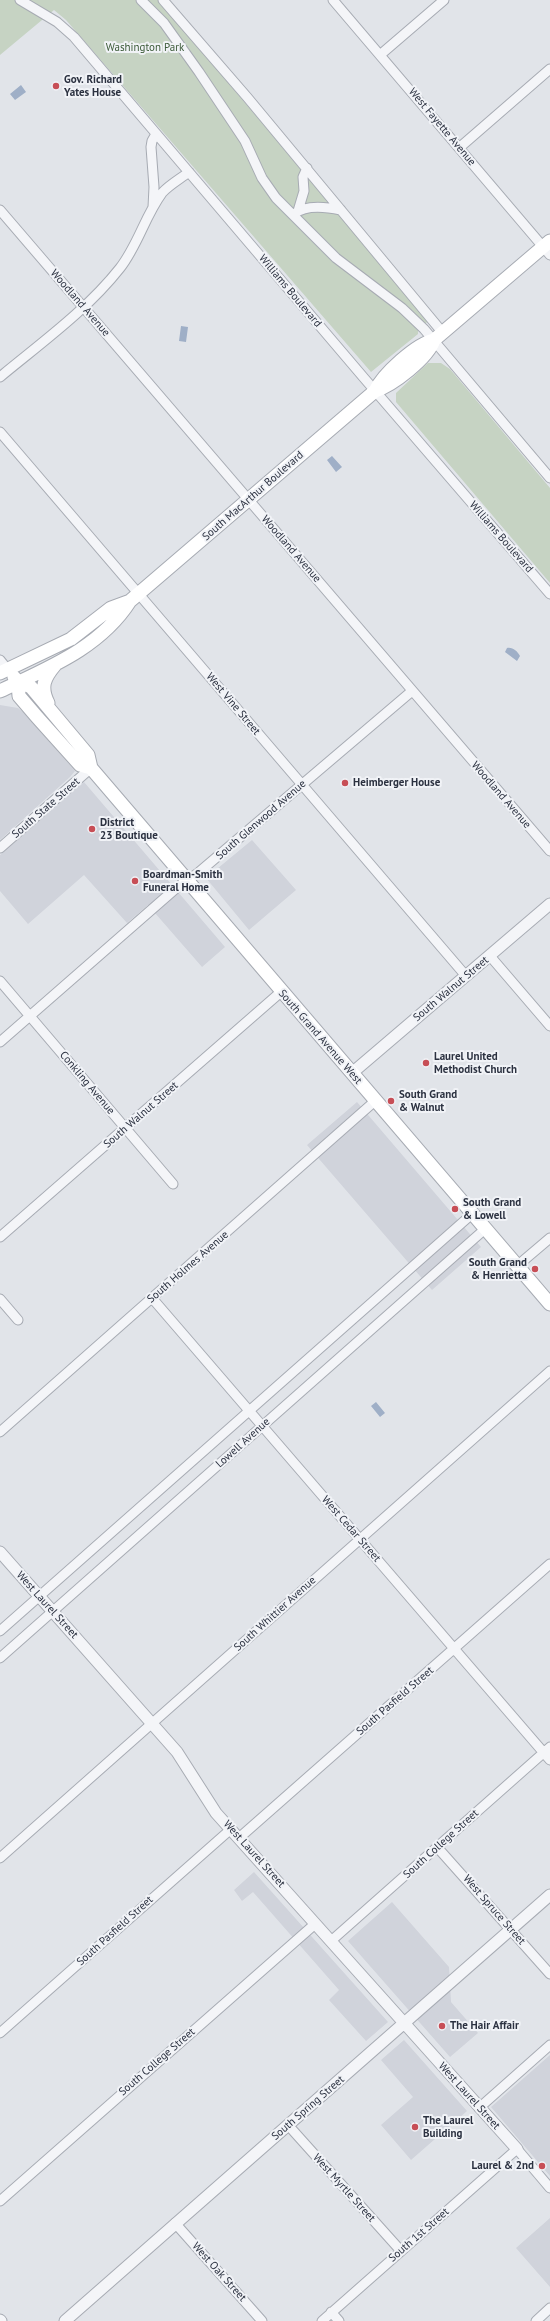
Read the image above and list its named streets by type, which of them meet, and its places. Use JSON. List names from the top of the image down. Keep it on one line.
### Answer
{"streets":{"main road":["South MacArthur Boulevard","South Grand Avenue West"],"street":["West Fayette Avenue","Williams Boulevard","Woodland Avenue","West Vine Street","South State Street","South Glenwood Avenue","South Walnut Street","Conkling Avenue","South Holmes Avenue","Lowell Avenue","West Cedar Street","West Laurel Street","South Whittier Avenue","South Pasfield Street","South College Street","West Spruce Street","South Spring Street","West Myrtle Street","South 1st Street","West Oak Street"]},"crossings":[["West Fayette Avenue","South MacArthur Boulevard"],["Williams Boulevard","South MacArthur Boulevard"],["Woodland Avenue","South MacArthur Boulevard"],["Woodland Avenue","South Glenwood Avenue"],["South MacArthur Boulevard","West Vine Street"],["South MacArthur Boulevard","South Grand Avenue West"],["West Vine Street","South Glenwood Avenue"],["West Vine Street","South Walnut Street"],["South State Street","South Grand Avenue West"],["South Glenwood Avenue","South Grand Avenue West"],["South Glenwood Avenue","Conkling Avenue"],["South Walnut Street","South Grand Avenue West"],["South Walnut Street","Conkling Avenue"],["South Grand Avenue West","South Holmes Avenue"],["South Grand Avenue West","Lowell Avenue"],["South Holmes Avenue","West Cedar Street"],["Lowell Avenue","West Cedar Street"],["Lowell Avenue","West Laurel Street"],["West Cedar Street","South Whittier Avenue"],["West Cedar Street","South Pasfield Street"],["West Cedar Street","South College Street"],["West Laurel Street","South Whittier Avenue"],["West Laurel Street","South Pasfield Street"],["West Laurel Street","South College Street"],["West Laurel Street","South Spring Street"],["West Laurel Street","South 1st Street"],["South College Street","West Spruce Street"],["West Spruce Street","South Spring Street"],["South Spring Street","West Myrtle Street"],["South Spring Street","West Oak Street"],["West Myrtle Street","South 1st Street"]],"parks":["Washington Park"],"places":["Gov. Richard Yates House","Heimberger House","District 23 Boutique","Boardman-Smith Funeral Home","Laurel United Methodist Church","South Grand & Walnut","South Grand & Lowell","South Grand & Henrietta","The Hair Affair","The Laurel Building","Laurel & 2nd"]}
